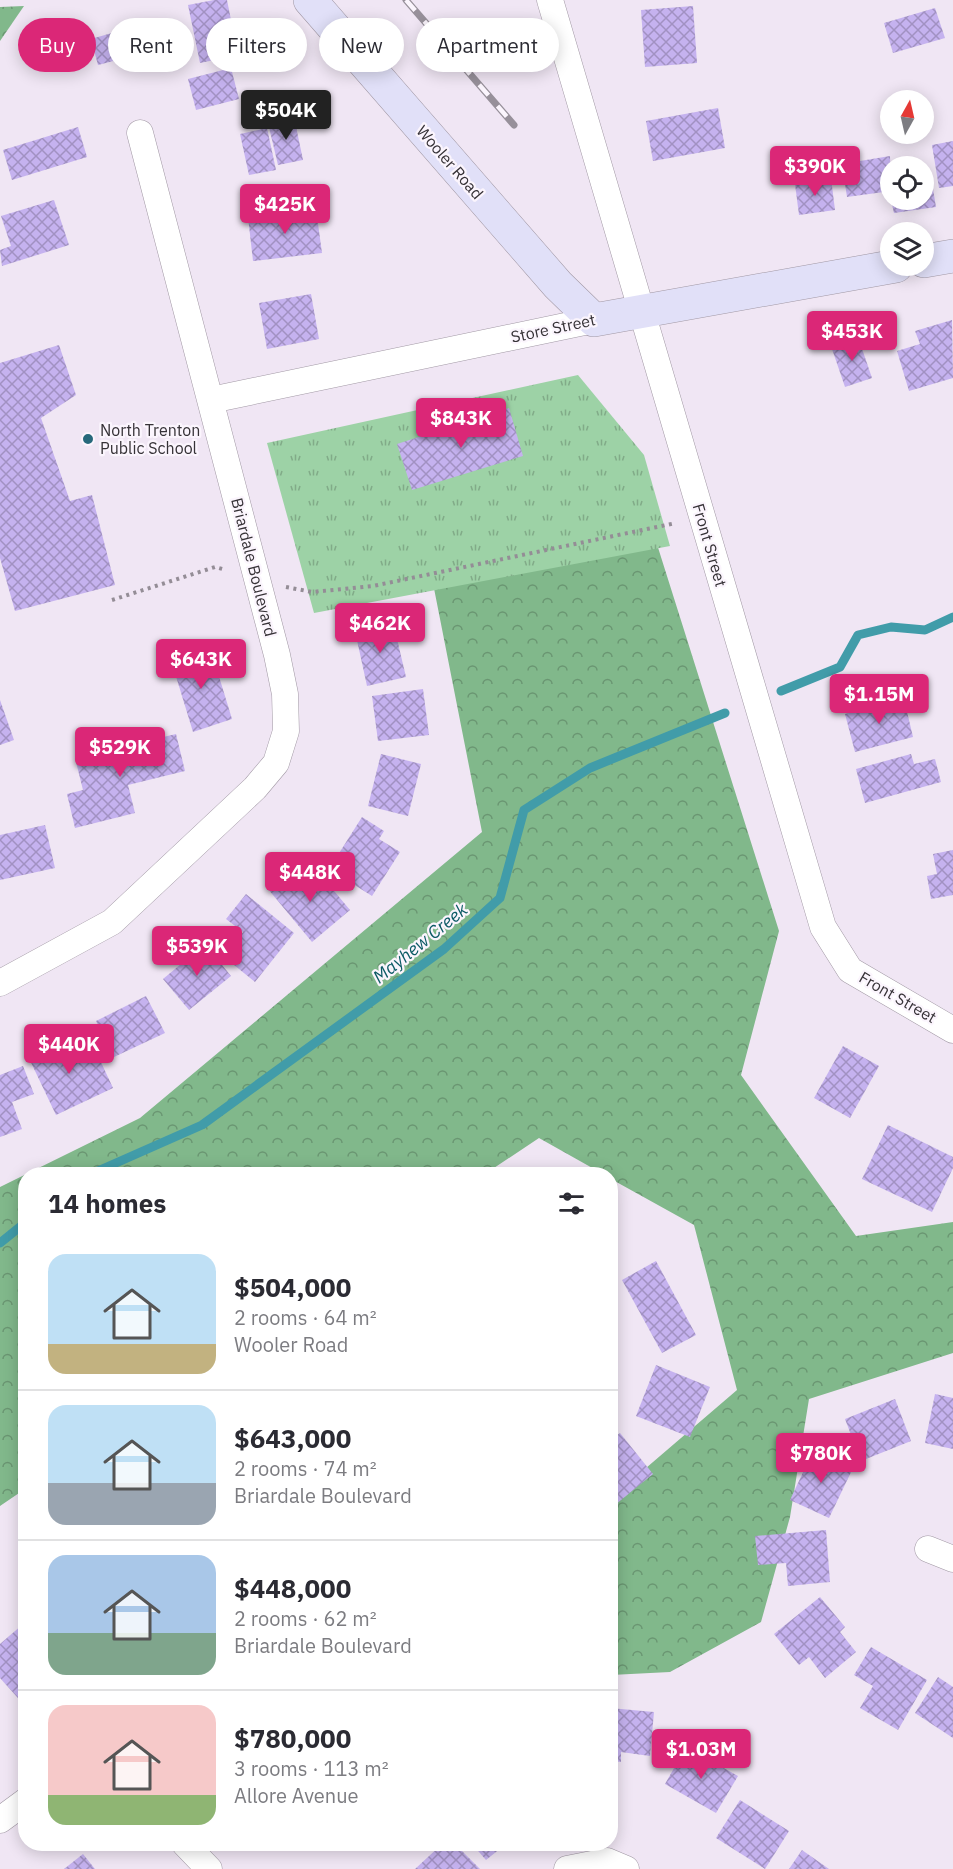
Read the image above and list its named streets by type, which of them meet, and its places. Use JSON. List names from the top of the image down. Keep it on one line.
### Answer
{"streets":{"street":["Wooler Road","Store Street","Front Street","Briardale Boulevard"]},"crossings":[["Wooler Road","Store Street"],["Store Street","Front Street"],["Store Street","Briardale Boulevard"]],"water":["Mayhew Creek"],"places":["North Trenton Public School"],"north":"top","page":{"chip":["Buy","Rent","Filters","New","Apartment"],"price":["$504K","$390K","$425K","$453K","$843K","$462K","$643K","$1.15M","$529K","$448K","$539K","$440K","$780K","$1.03M"],"heading":"14 homes","list":[{"name":"$504,000","note":"2 rooms · 64 m² · Wooler Road"},{"name":"$643,000","note":"2 rooms · 74 m² · Briardale Boulevard"},{"name":"$448,000","note":"2 rooms · 62 m² · Briardale Boulevard"},{"name":"$780,000","note":"3 rooms · 113 m² · Allore Avenue"}]}}
